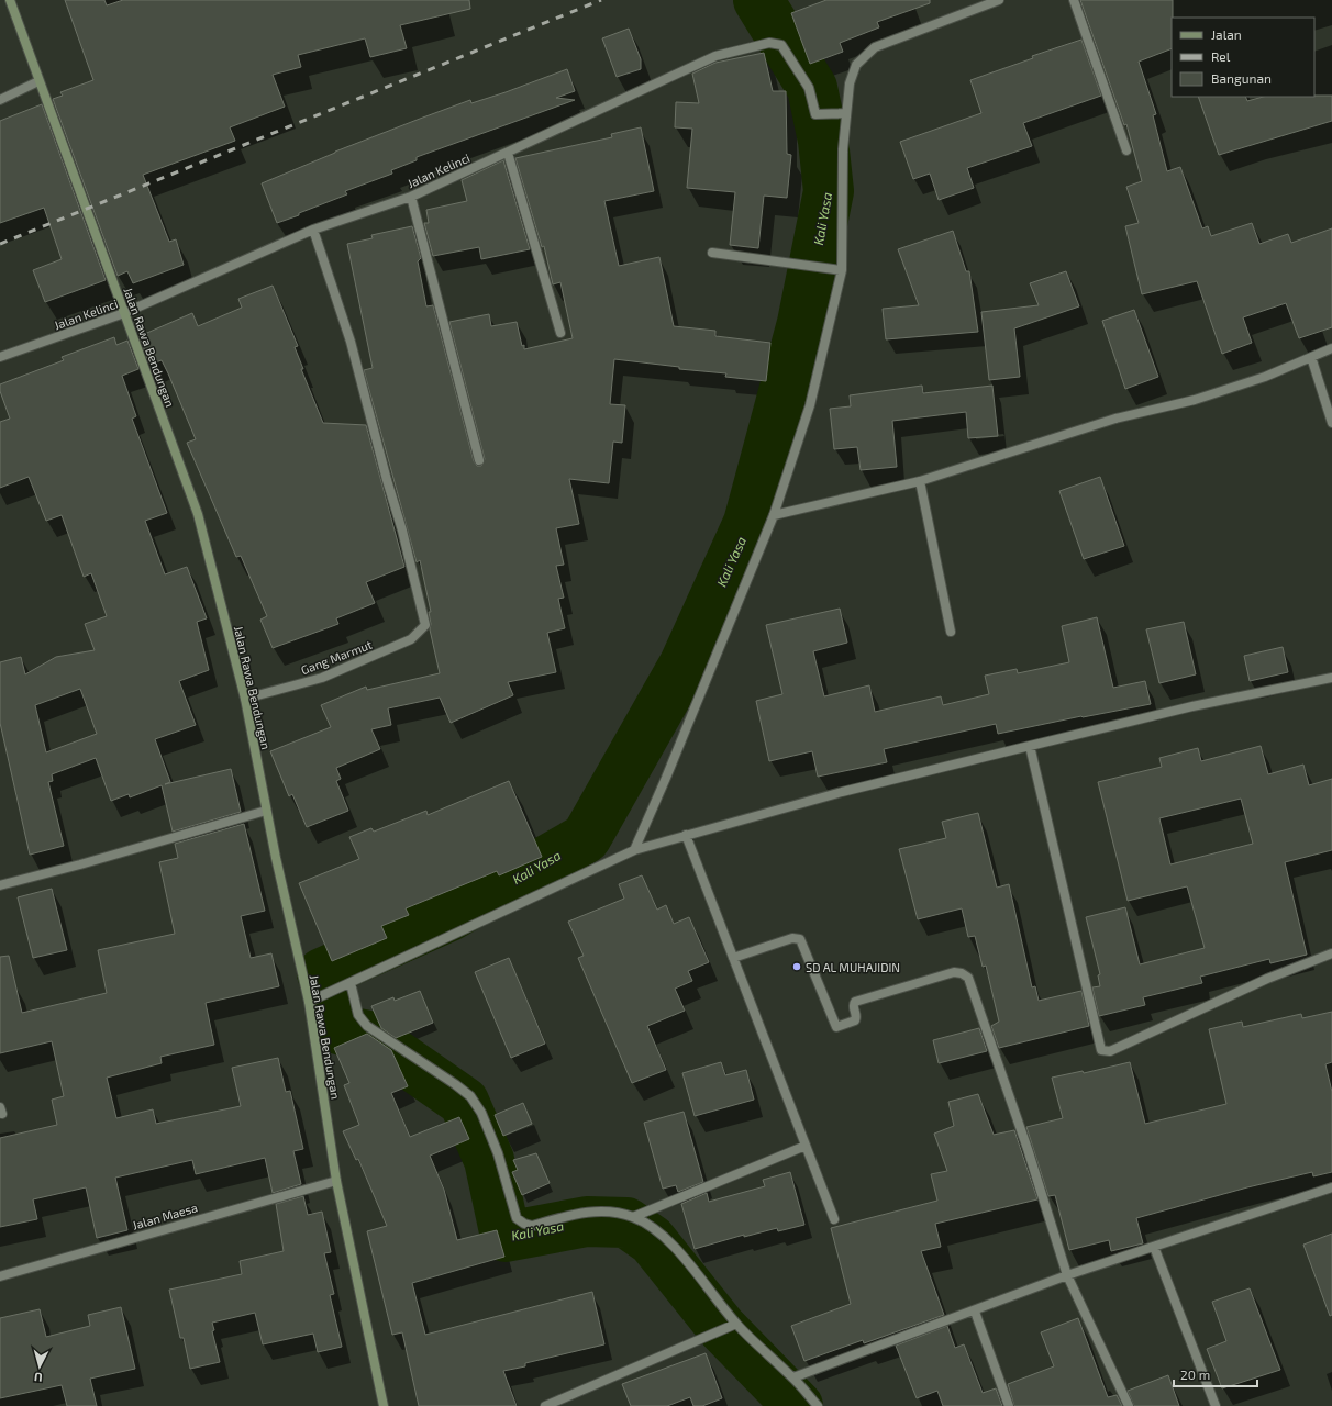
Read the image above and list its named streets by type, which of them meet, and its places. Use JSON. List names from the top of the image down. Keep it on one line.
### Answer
{"streets":{"street":["Jalan Kelinci","Jalan Rawa Bendungan","Gang Marmut","Jalan Maesa"]},"crossings":[["Jalan Kelinci","Jalan Rawa Bendungan"],["Jalan Kelinci","Gang Marmut"],["Jalan Rawa Bendungan","Gang Marmut"],["Jalan Rawa Bendungan","Jalan Maesa"]],"water":["Kali Yasa"],"places":["SD AL MUHAJIDIN"],"legend":["Jalan","Rel","Bangunan"],"scale_bar":"20 m","north":"bottom"}
